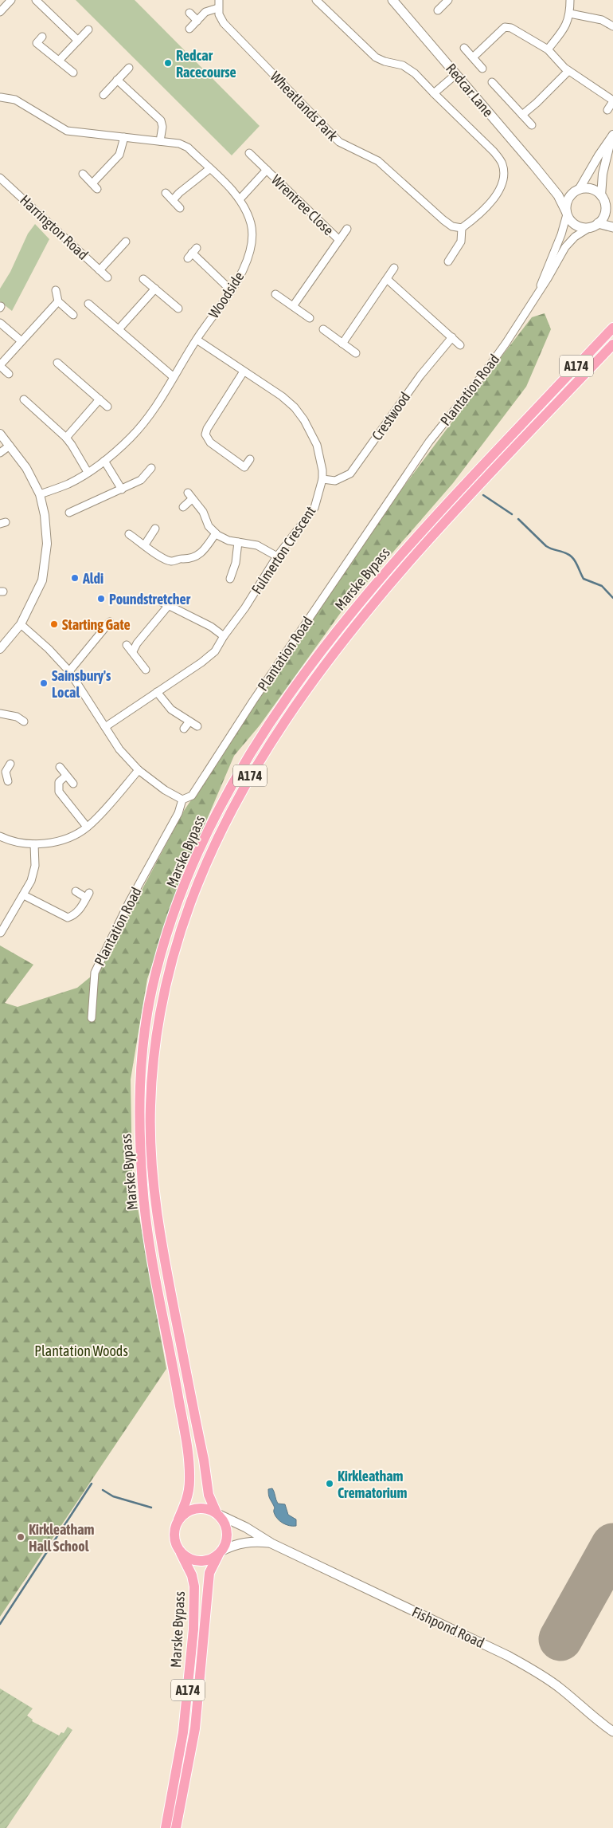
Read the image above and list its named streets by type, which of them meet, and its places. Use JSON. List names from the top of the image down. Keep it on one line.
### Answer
{"streets":{"main road":["Redcar Lane","A174","Marske Bypass","Fishpond Road"],"street":["Wheatlands Park","Wrentree Close","Harrington Road","Woodside","Plantation Road","Crestwood","Fulmerton Crescent"]},"crossings":[["Redcar Lane","Plantation Road"],["Wrentree Close","Woodside"],["Woodside","Fulmerton Crescent"],["A174","Marske Bypass"],["A174","Fishpond Road"],["Crestwood","Fulmerton Crescent"],["Marske Bypass","Fishpond Road"]],"parks":["Plantation Woods"],"places":["Redcar Racecourse","Aldi","Poundstretcher","Starting Gate","Sainsbury's Local","Kirkleatham Crematorium","Kirkleatham Hall School"]}
